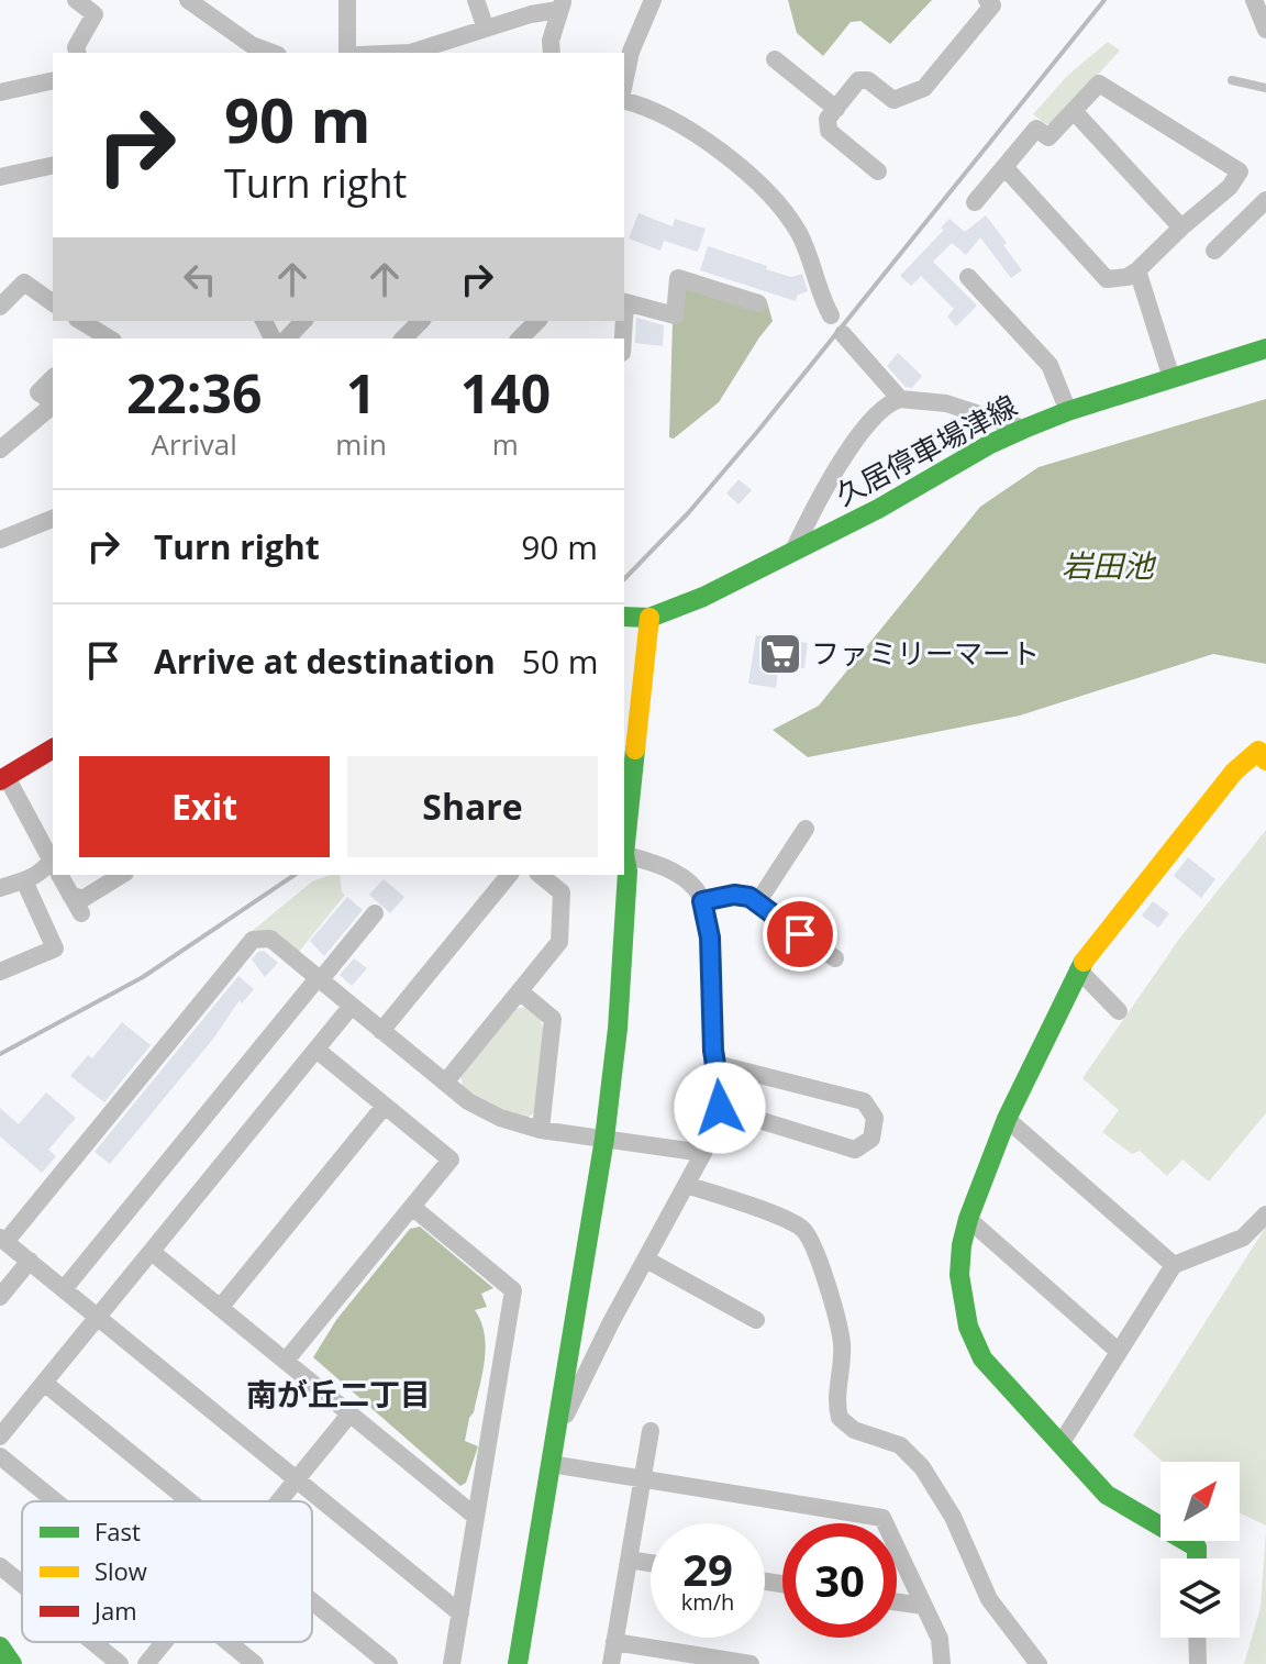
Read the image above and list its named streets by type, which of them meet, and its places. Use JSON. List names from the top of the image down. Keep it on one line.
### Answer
{"streets":{"street":["久居停車場津線"]},"districts":["南が丘二丁目"],"water":["岩田池"],"places":{"supermarket":["ファミリーマート"]},"legend":["Fast","Slow","Jam"],"north":"top right","page":{"turn":["90 m","Turn right"],"eta":["22:36","Arrival","1","min","140","m"],"list":[{"name":"Turn right","value":"90 m"},{"name":"Arrive at destination","value":"50 m"}],"buttons":["Exit","Share"],"speed":"29 km/h","limit":"30"}}
